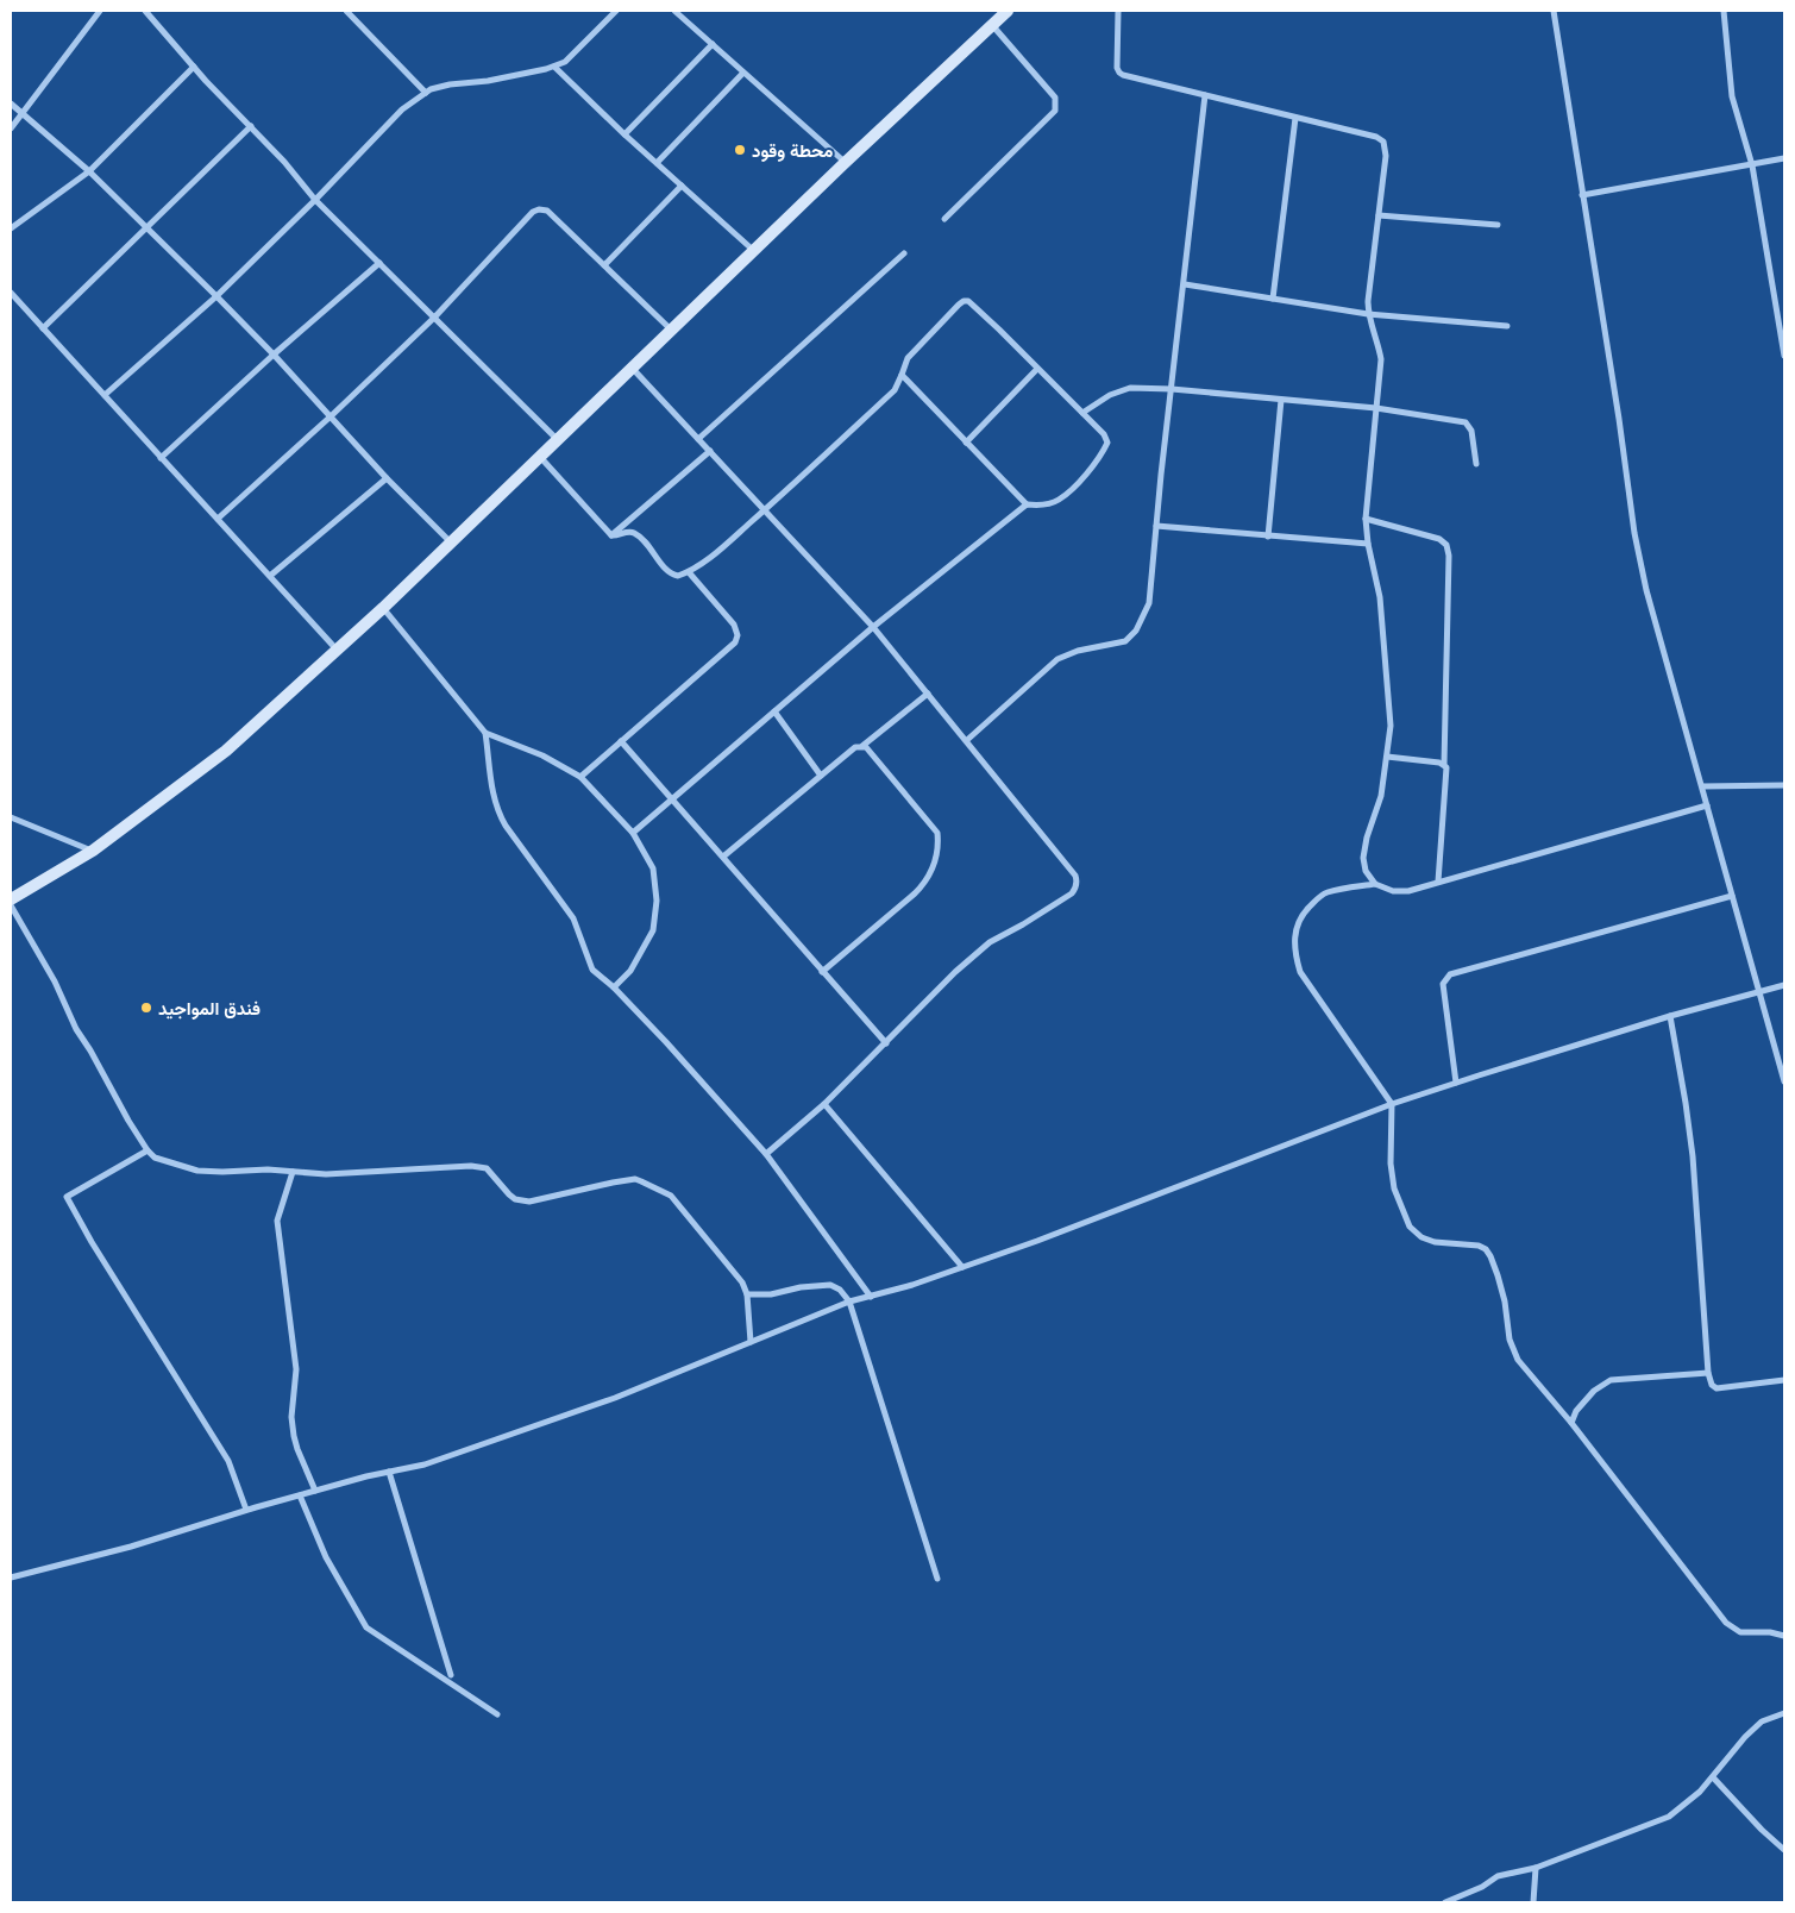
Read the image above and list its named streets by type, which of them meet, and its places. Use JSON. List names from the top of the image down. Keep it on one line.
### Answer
{"places":["محطة وقود","فندق المواجيد"]}
